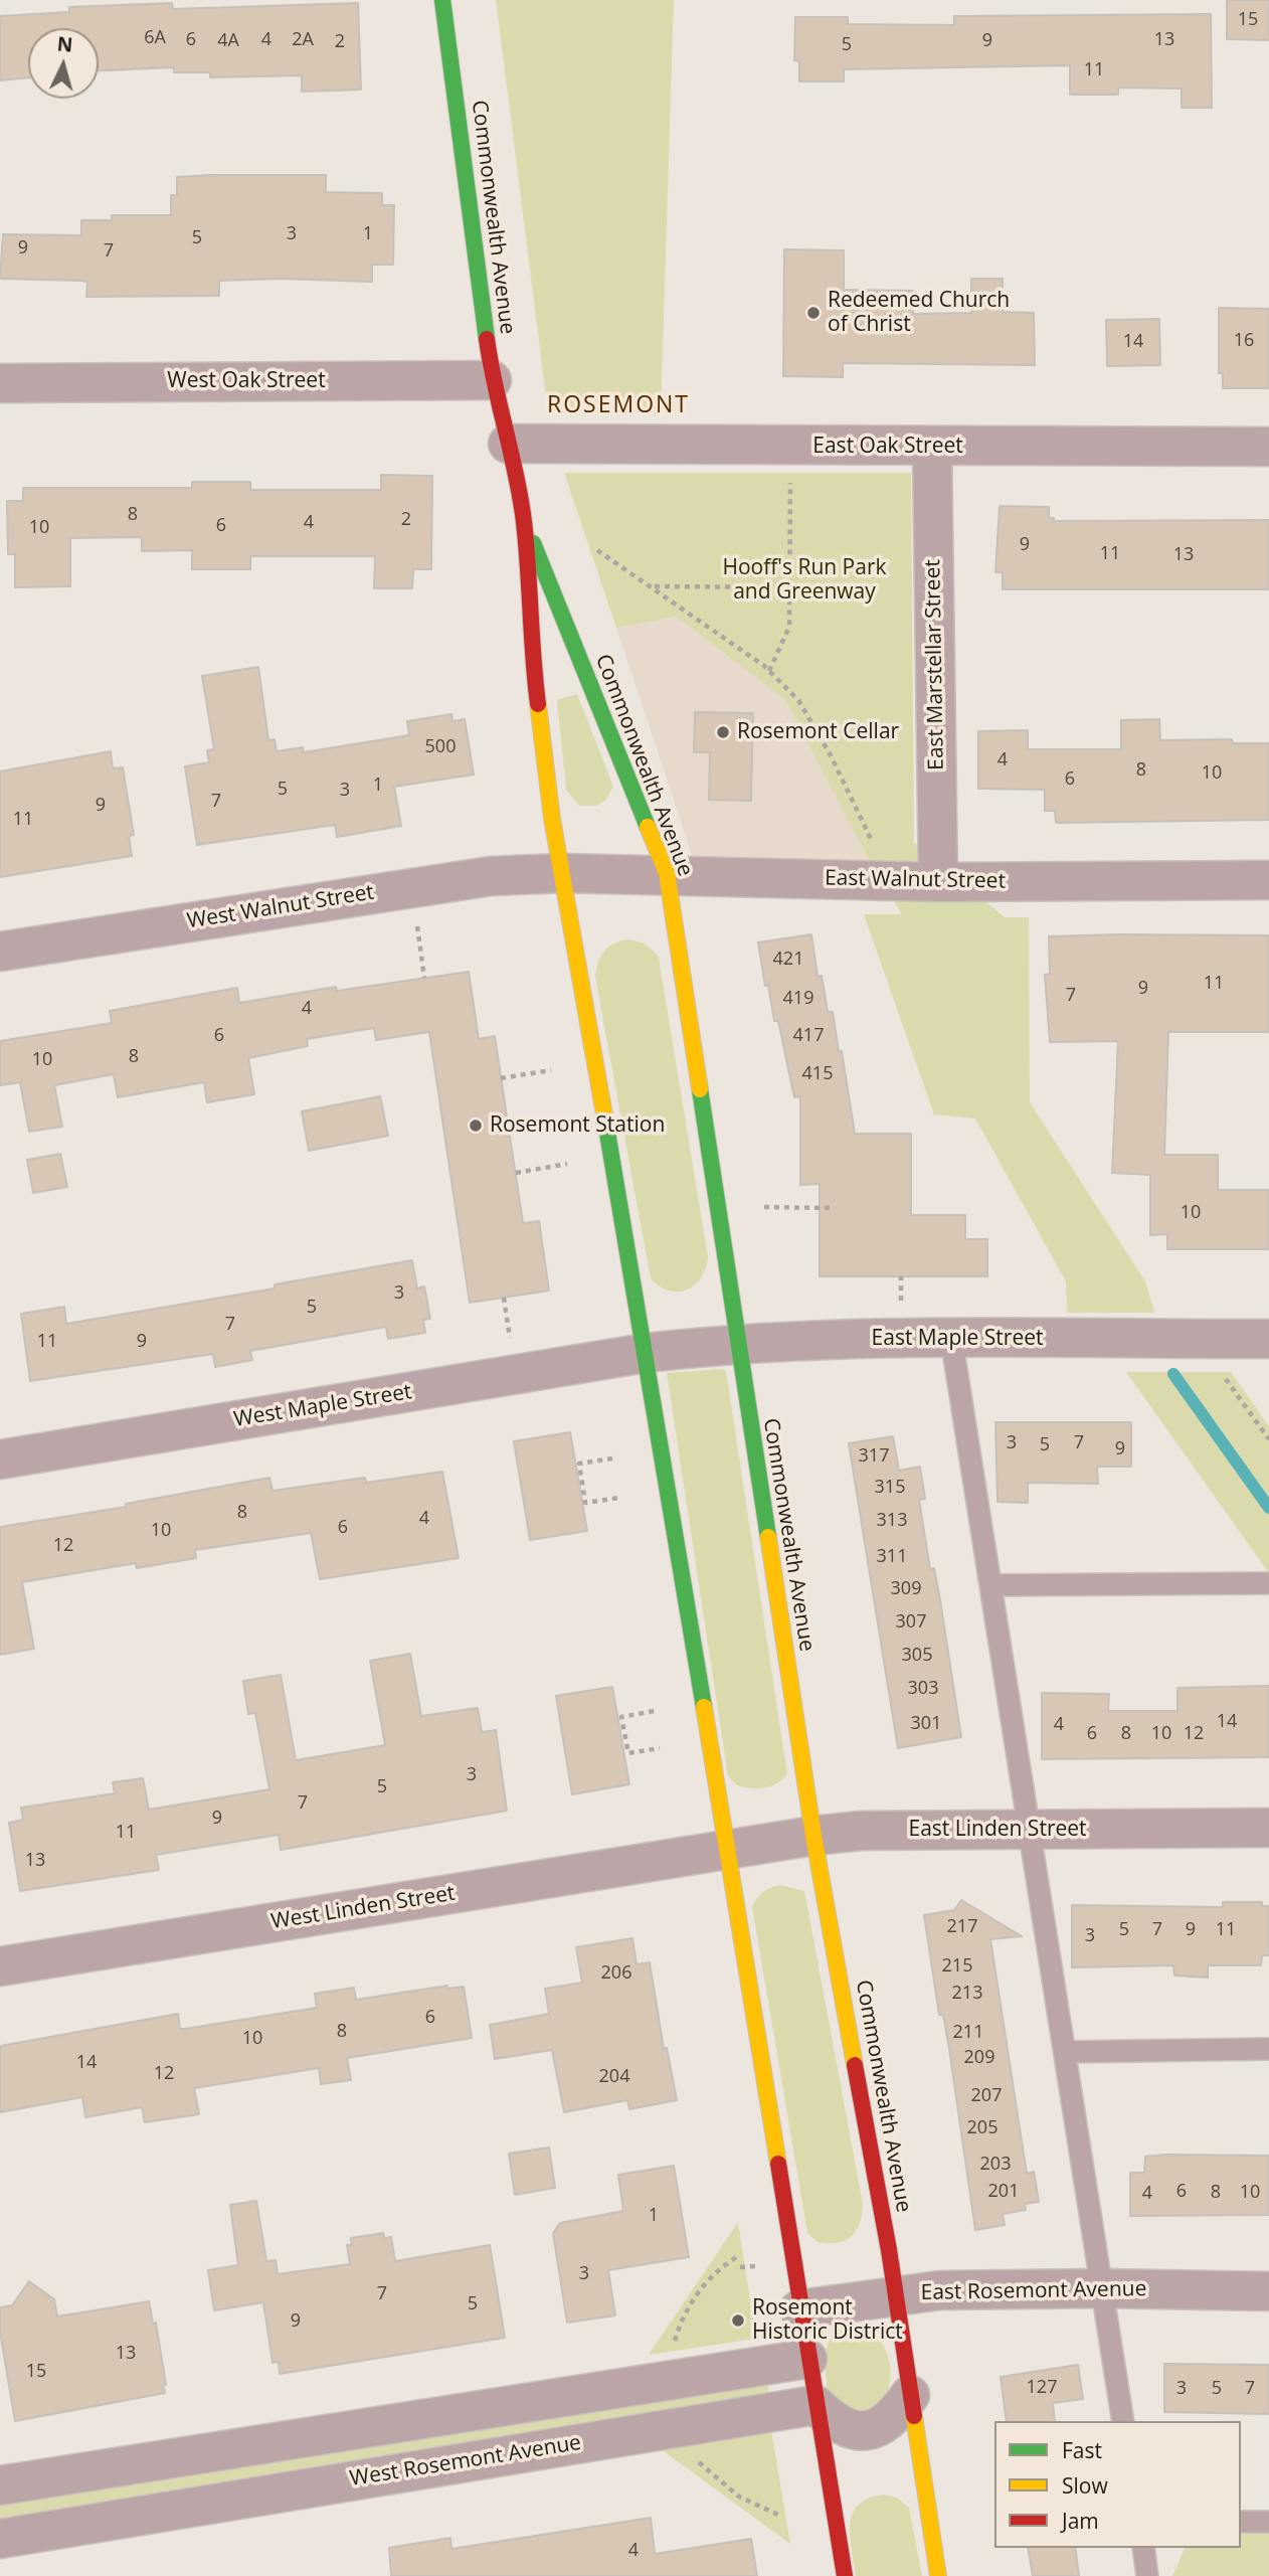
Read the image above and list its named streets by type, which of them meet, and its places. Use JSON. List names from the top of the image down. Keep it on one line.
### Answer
{"streets":{"street":["Commonwealth Avenue","West Oak Street","East Oak Street","East Marstellar Street","East Walnut Street","West Walnut Street","East Maple Street","West Maple Street","East Linden Street","West Linden Street","East Rosemont Avenue","West Rosemont Avenue"]},"crossings":[["Commonwealth Avenue","West Oak Street"],["Commonwealth Avenue","East Oak Street"],["Commonwealth Avenue","East Walnut Street"],["Commonwealth Avenue","West Walnut Street"],["Commonwealth Avenue","East Maple Street"],["Commonwealth Avenue","West Maple Street"],["Commonwealth Avenue","East Linden Street"],["Commonwealth Avenue","West Linden Street"],["Commonwealth Avenue","East Rosemont Avenue"],["Commonwealth Avenue","West Rosemont Avenue"],["East Oak Street","East Marstellar Street"],["East Marstellar Street","East Walnut Street"],["East Walnut Street","West Walnut Street"],["East Maple Street","West Maple Street"],["East Linden Street","West Linden Street"]],"districts":["ROSEMONT"],"parks":["Hooff's Run Park and Greenway"],"places":["Redeemed Church of Christ","Rosemont Cellar","Rosemont Station","Rosemont Historic District"],"house_numbers":["15","6A","6","4","2A","13","4A","9","2","5","11","3","1","5","9","7","16","14","8","2","4","6","10","9","11","13","500","4","8","10","6","1","5","3","7","9","11","421","11","9","7","419","4","6","417","8","10","415","10","3","5","7","11","9","3","7","5","9","317","315","8","4","313","6","10","12","311","309","307","305","303","14","301","4","6","8","10","12","3","5","7","9","11","13","217","5","7","9","11","3","215","206","213","6","8","211","10","209","14","12","204","207","205","203","201","6","8","10","4","1","3","7","5","9","13","15","127","3","5","7","4"],"legend":["Fast","Slow","Jam"],"north":"top"}
